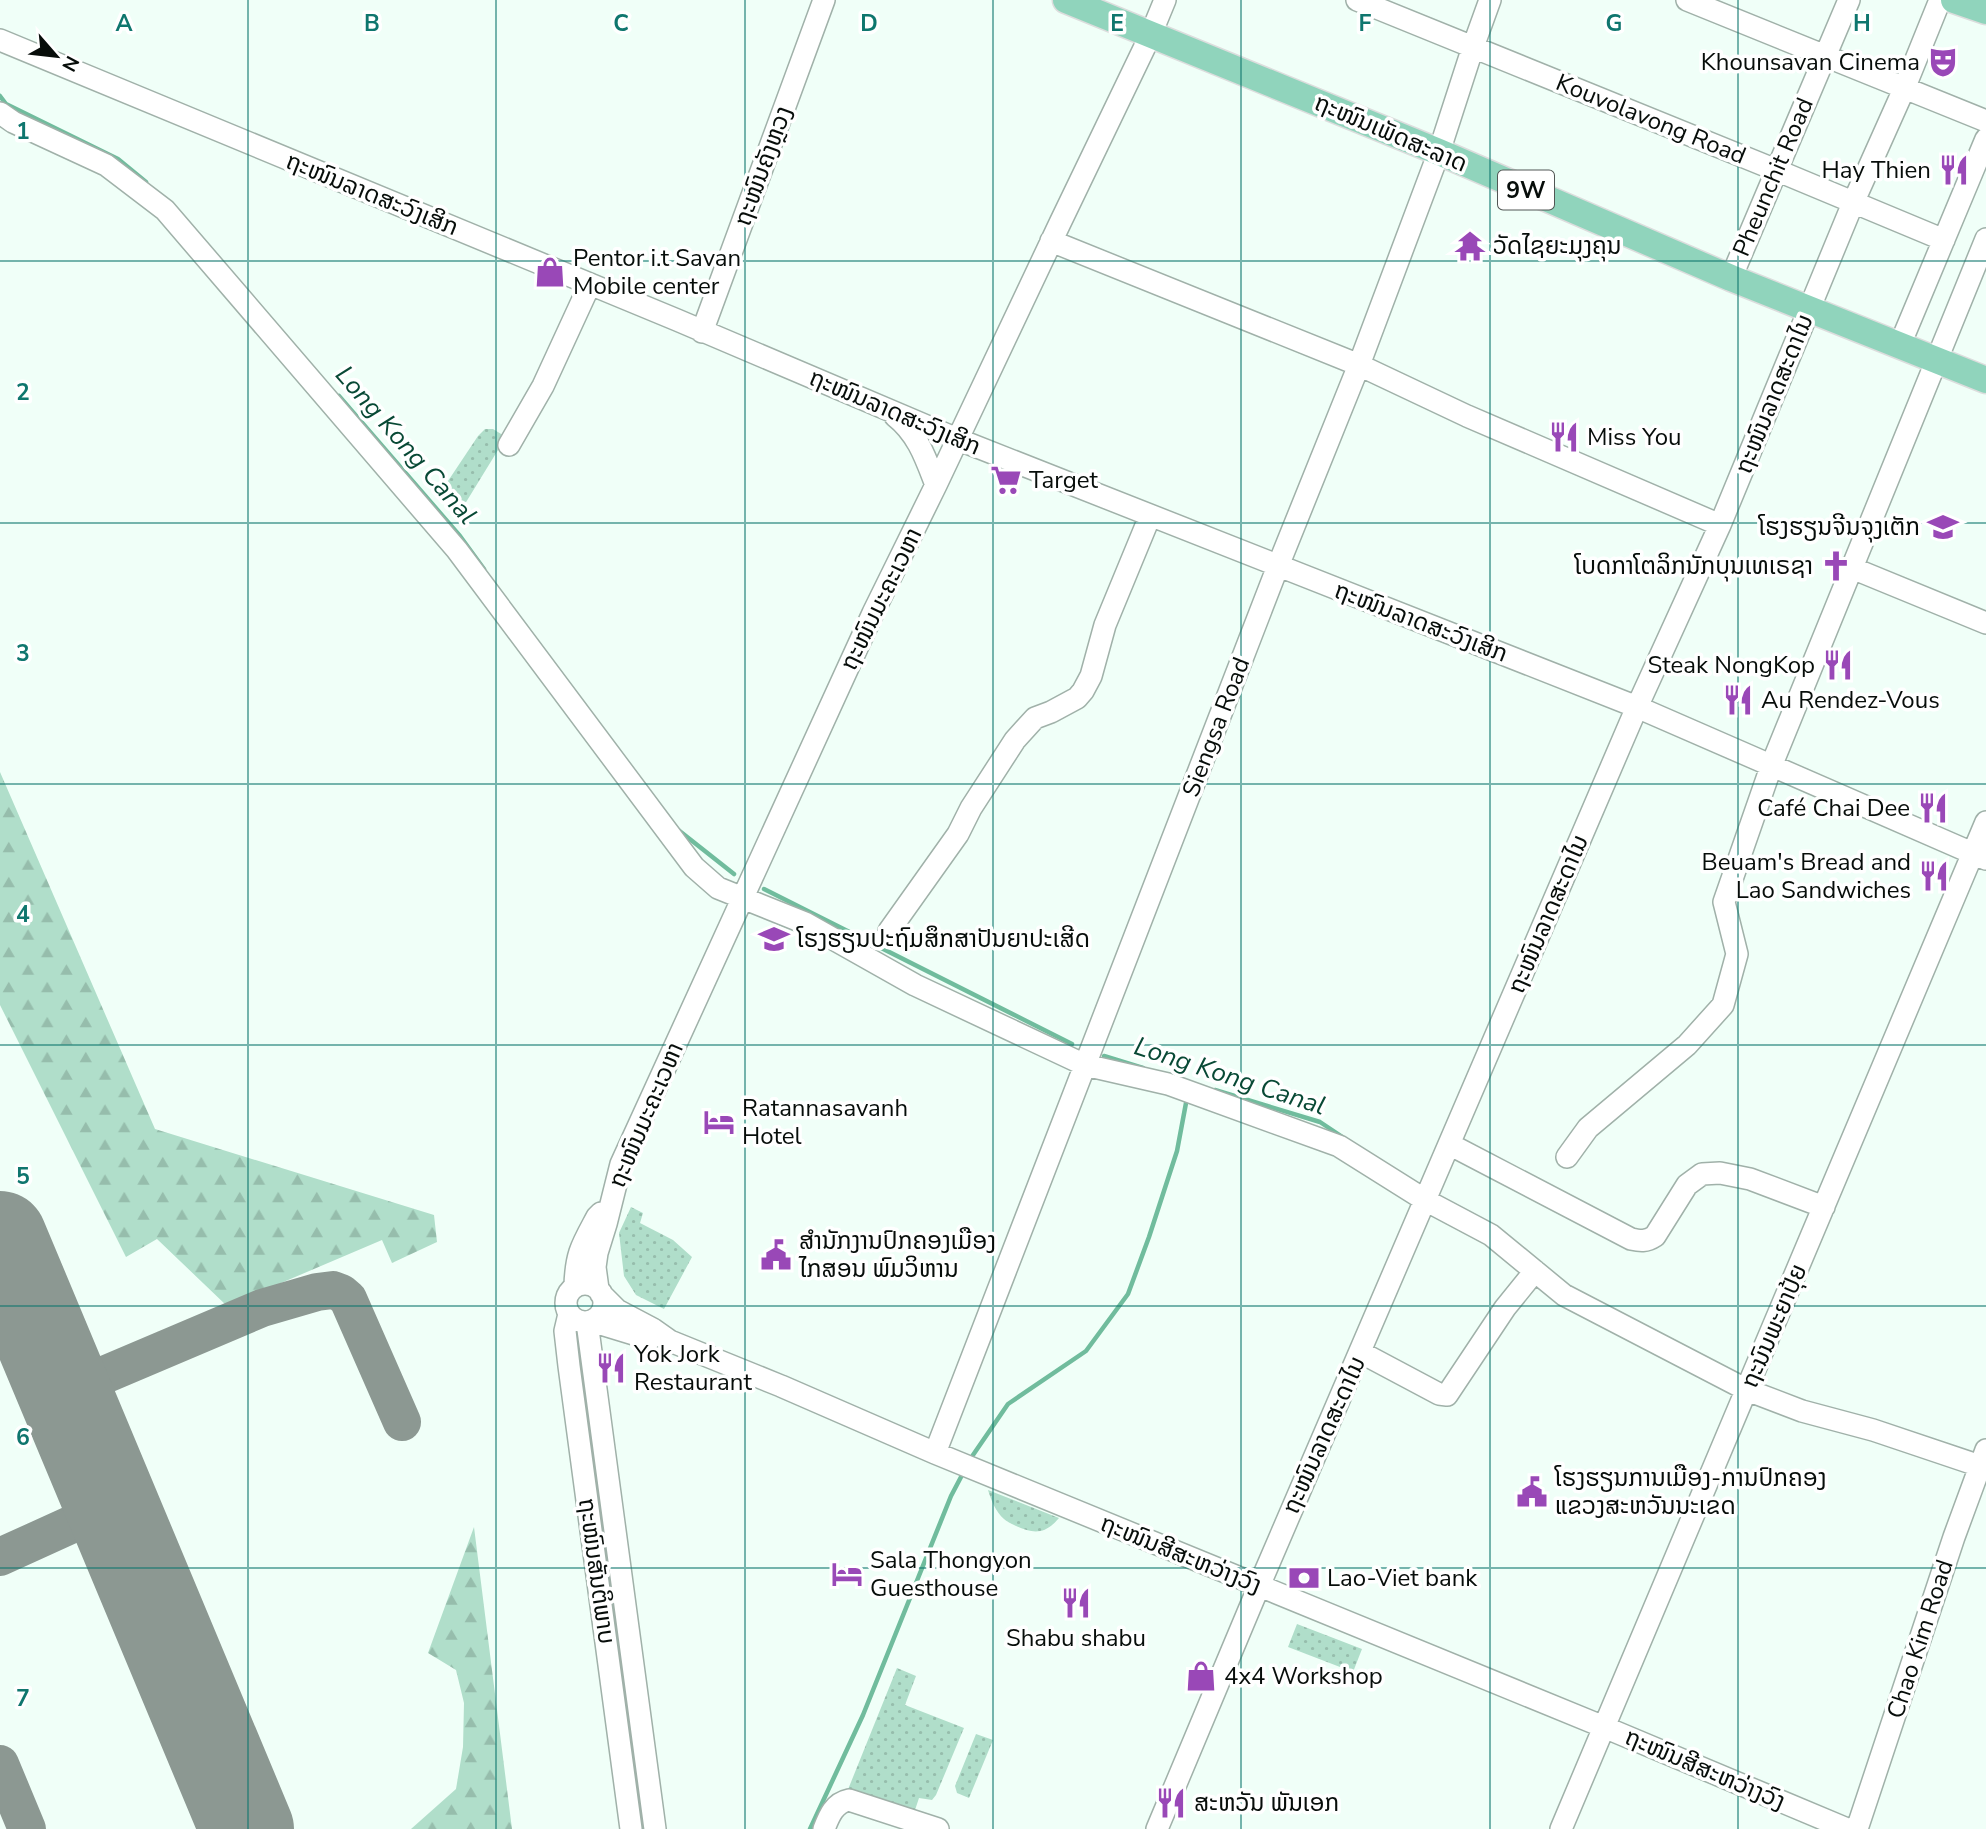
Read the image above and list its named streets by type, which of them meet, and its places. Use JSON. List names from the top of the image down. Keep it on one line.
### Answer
{"streets":{"main road":["ຖະໜົນເພັດສະລາດ","9W"],"street":["Kouvolavong Road","ຖະໜົນຄັງຫຼວງ","Pheunchit Road","ຖະໜົນລາດສະວົງເສິກ","ຖະໜົນລາດສະດາໄນ","ຖະໜົນມະຄະເວຫາ","Siengsa Road","ຖະນົນພະຍາປຸ້ຍ","ຖະໜົນສີສະຫວ່າງວົງ","ຖະໜົນສັນຕິພາບ","Chao Kim Road"]},"crossings":[["Kouvolavong Road","Pheunchit Road"],["Kouvolavong Road","ຖະໜົນລາດສະດາໄນ"],["Kouvolavong Road","Siengsa Road"],["ຖະໜົນເພັດສະລາດ","Pheunchit Road"],["ຖະໜົນເພັດສະລາດ","ຖະໜົນລາດສະດາໄນ"],["ຖະໜົນເພັດສະລາດ","ຖະໜົນມະຄະເວຫາ"],["ຖະໜົນເພັດສະລາດ","Siengsa Road"],["ຖະໜົນຄັງຫຼວງ","ຖະໜົນລາດສະວົງເສິກ"],["ຖະໜົນລາດສະວົງເສິກ","ຖະໜົນລາດສະດາໄນ"],["ຖະໜົນລາດສະວົງເສິກ","ຖະໜົນມະຄະເວຫາ"],["ຖະໜົນລາດສະວົງເສິກ","Siengsa Road"],["ຖະໜົນລາດສະວົງເສິກ","ຖະນົນພະຍາປຸ້ຍ"],["ຖະໜົນລາດສະດາໄນ","ຖະໜົນສີສະຫວ່າງວົງ"],["ຖະໜົນມະຄະເວຫາ","ຖະໜົນສັນຕິພາບ"],["Siengsa Road","ຖະໜົນສີສະຫວ່າງວົງ"],["ຖະນົນພະຍາປຸ້ຍ","ຖະໜົນສີສະຫວ່າງວົງ"]],"water":["Long Kong Canal"],"places":{"theatre":["Khounsavan Cinema"],"restaurant":["Hay Thien","Miss You","Steak NongKop","Au Rendez-Vous","Café Chai Dee","Beuam's Bread and Lao Sandwiches","Yok Jork Restaurant","Shabu shabu","ສະຫວັນ ພັນເອກ"],"temple":["ວັດໄຊຍະມຸງຄຸນ"],"shop":["Pentor i.t Savan Mobile center","4x4 Workshop"],"supermarket":["Target"],"school or university":["ໂຮງຮຽນຈີນຈຸງເຕັກ","ໂຮງຮຽນປະຖົມສຶກສາປັນຍາປະເສີດ"],"church":["ໂບດກາໂຕລິກນັກບຸນເທເຣຊາ"],"hotel":["Ratannasavanh Hotel","Sala Thongyon Guesthouse"],"public building":["ສຳນັກງານປົກຄອງເມືອງ ໄກສອນ ພົມວິຫານ","ໂຮງຮຽນການເມືອງ-ການປົກຄອງ ແຂວງສະຫວັນນະເຂດ"],"bank":["Lao-Viet bank"]},"north":"bottom right","grid":{"columns":["A","B","C","D","E","F","G","H"],"rows":["1","2","3","4","5","6","7"]}}
